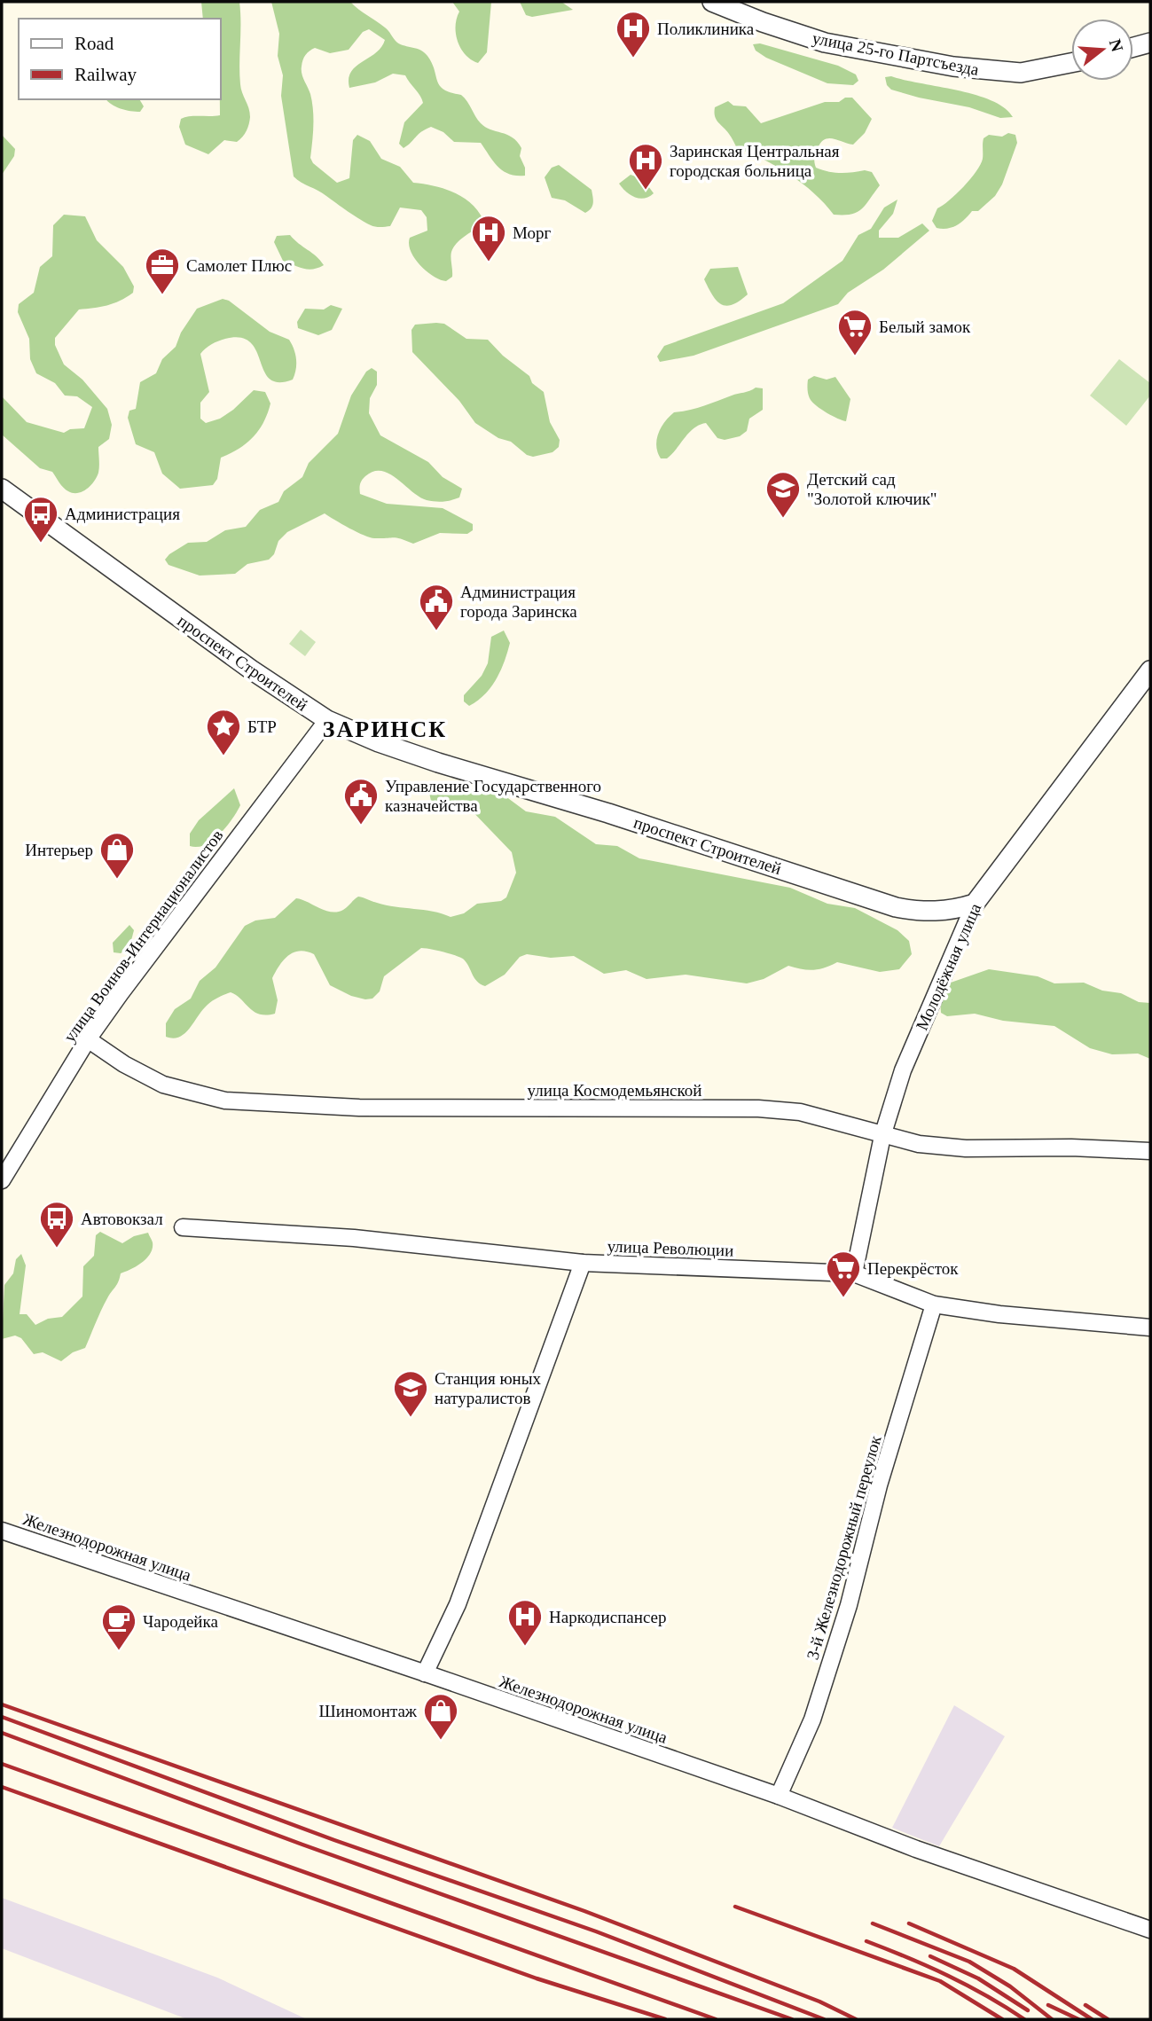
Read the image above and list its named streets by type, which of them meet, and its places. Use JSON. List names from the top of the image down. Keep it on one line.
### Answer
{"streets":{"street":["улица 25-го Партсъезда","проспект Строителей","улица Воинов-Интернационалистов","Молодёжная улица","улица Космодемьянской","улица Революции","Железнодорожная улица","3-й Железнодорожный переулок"]},"crossings":[["проспект Строителей","улица Воинов-Интернационалистов"],["проспект Строителей","Молодёжная улица"],["улица Воинов-Интернационалистов","улица Космодемьянской"],["Молодёжная улица","улица Космодемьянской"],["Молодёжная улица","улица Революции"],["улица Революции","3-й Железнодорожный переулок"],["Железнодорожная улица","3-й Железнодорожный переулок"]],"districts":["ЗАРИНСК"],"places":{"hospital":["Поликлиника","Заринская Центральная городская больница","Морг","Наркодиспансер"],"office":["Самолет Плюс"],"supermarket":["Белый замок","Перекрёсток"],"school or university":["Детский сад \"Золотой ключик\"","Станция юных натуралистов"],"bus stop":["Администрация","Автовокзал"],"public building":["Администрация города Заринска","Управление Государственного казначейства"],"place":["БТР"],"shop":["Интерьер","Шиномонтаж"],"cafe":["Чародейка"]},"legend":["Road","Railway"],"north":"right"}
